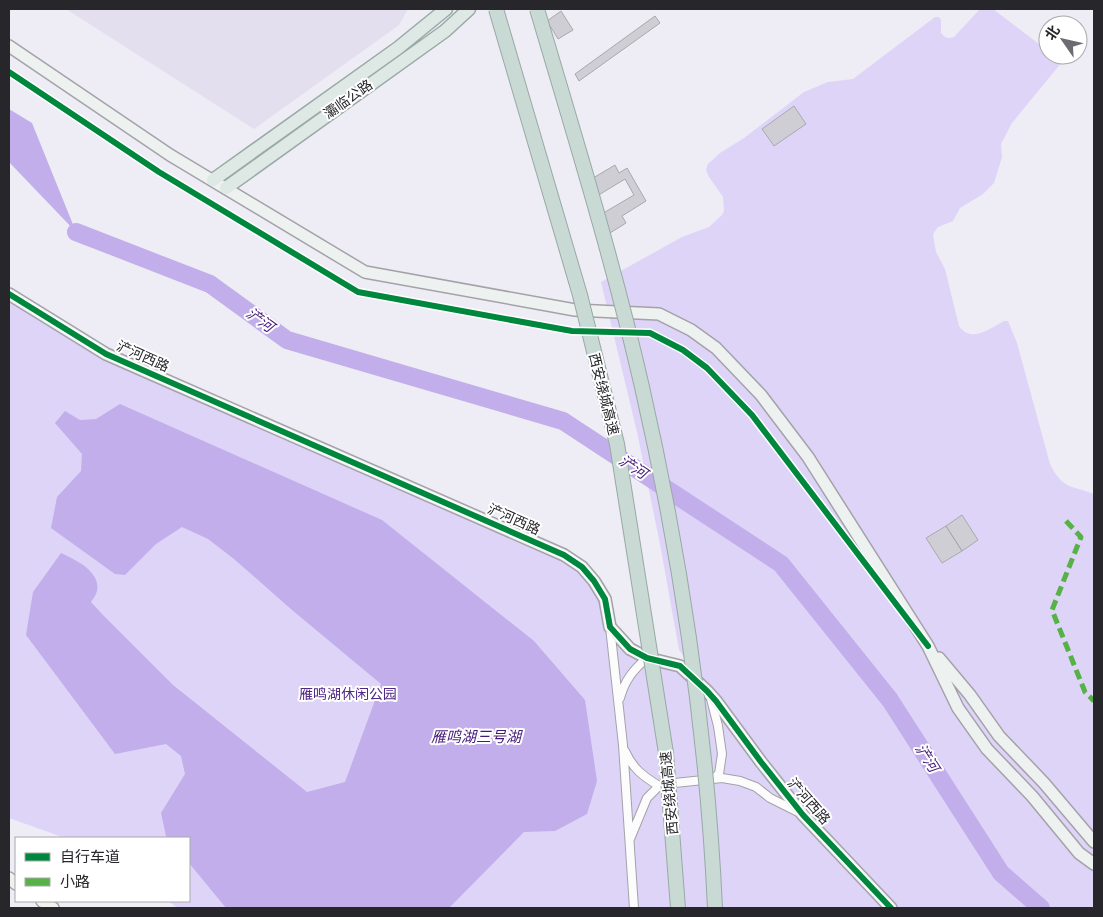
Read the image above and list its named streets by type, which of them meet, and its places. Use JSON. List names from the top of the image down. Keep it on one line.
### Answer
{"streets":{"highway":["西安绕城高速"],"main road":["灞临公路"],"street":["浐河西路"]},"water":["浐河","雁鸣湖三号湖"],"parks":["雁鸣湖休闲公园"],"legend":["自行车道","小路"],"north":"top left"}
